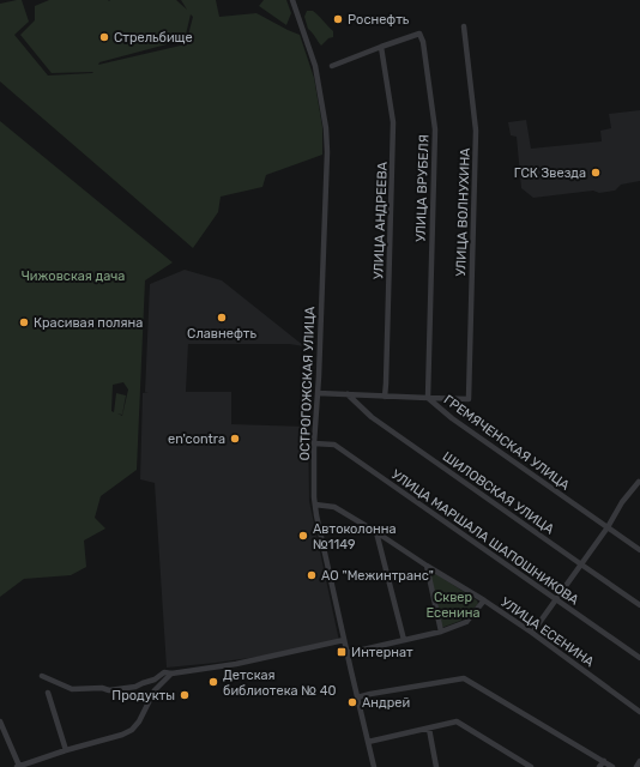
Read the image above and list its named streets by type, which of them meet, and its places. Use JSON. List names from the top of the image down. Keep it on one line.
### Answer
{"streets":{"street":["УЛИЦА ВРУБЕЛЯ","УЛИЦА ВОЛНУХИНА","УЛИЦА АНДРЕЕВА","ОСТРОГОЖСКАЯ УЛИЦА","ГРЕМЯЧЕНСКАЯ УЛИЦА","ШИЛОВСКАЯ УЛИЦА","УЛИЦА МАРШАЛА ШАПОШНИКОВА","УЛИЦА ЕСЕНИНА"]},"crossings":[["УЛИЦА ВРУБЕЛЯ","УЛИЦА ВОЛНУХИНА"],["УЛИЦА ВРУБЕЛЯ","УЛИЦА АНДРЕЕВА"],["УЛИЦА ВРУБЕЛЯ","ГРЕМЯЧЕНСКАЯ УЛИЦА"],["УЛИЦА ВОЛНУХИНА","ГРЕМЯЧЕНСКАЯ УЛИЦА"],["УЛИЦА АНДРЕЕВА","ГРЕМЯЧЕНСКАЯ УЛИЦА"],["ОСТРОГОЖСКАЯ УЛИЦА","ГРЕМЯЧЕНСКАЯ УЛИЦА"],["ОСТРОГОЖСКАЯ УЛИЦА","УЛИЦА МАРШАЛА ШАПОШНИКОВА"],["ОСТРОГОЖСКАЯ УЛИЦА","УЛИЦА ЕСЕНИНА"],["ГРЕМЯЧЕНСКАЯ УЛИЦА","ШИЛОВСКАЯ УЛИЦА"]],"parks":["Чижовская дача","Сквер Есенина"],"places":{"other":["Роснефть","Стрельбище","ГСК Звезда","Cлавнефть","Красивая поляна","en'contra","Автоколонна №1149","АО \"Межинтранс\"","Детская библиотека № 40","Продукты","Андрей"],"transit":["Интернат"]}}
